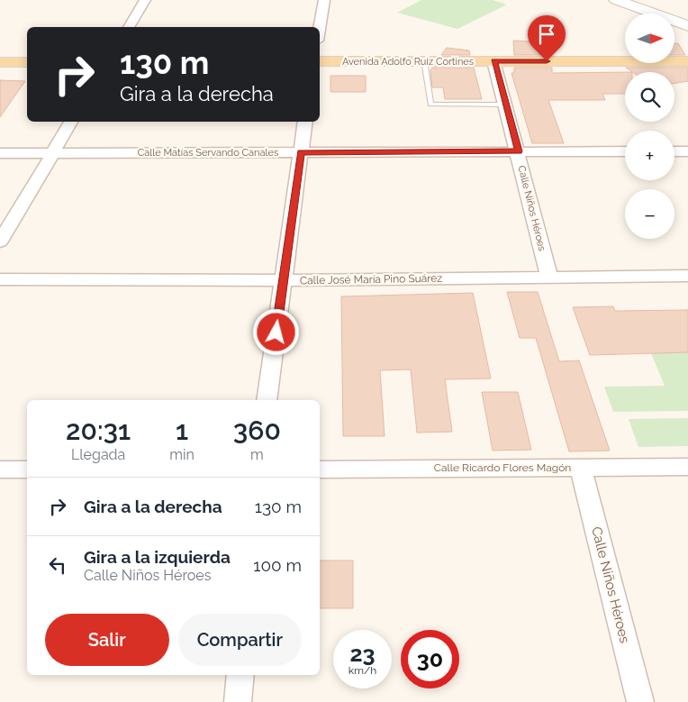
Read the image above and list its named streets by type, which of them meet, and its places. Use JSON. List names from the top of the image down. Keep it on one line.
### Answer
{"streets":{"main road":["Avenida Adolfo Ruiz Cortines"],"street":["Calle Matías Servando Canales","Calle Niños Héroes","Calle José María Pino Suárez","Calle Ricardo Flores Magón"]},"crossings":[["Avenida Adolfo Ruiz Cortines","Calle Niños Héroes"],["Calle Matías Servando Canales","Calle Niños Héroes"],["Calle Niños Héroes","Calle José María Pino Suárez"],["Calle Niños Héroes","Calle Ricardo Flores Magón"]],"north":"right","page":{"map_buttons":["+","−"],"turn":["130 m","Gira a la derecha"],"eta":["20:31","Llegada","1","min","360","m"],"list":[{"name":"Gira a la derecha","value":"130 m"},{"name":"Gira a la izquierda","note":"Calle Niños Héroes","value":"100 m"}],"buttons":["Salir","Compartir"],"speed":"23 km/h","limit":"30"}}
